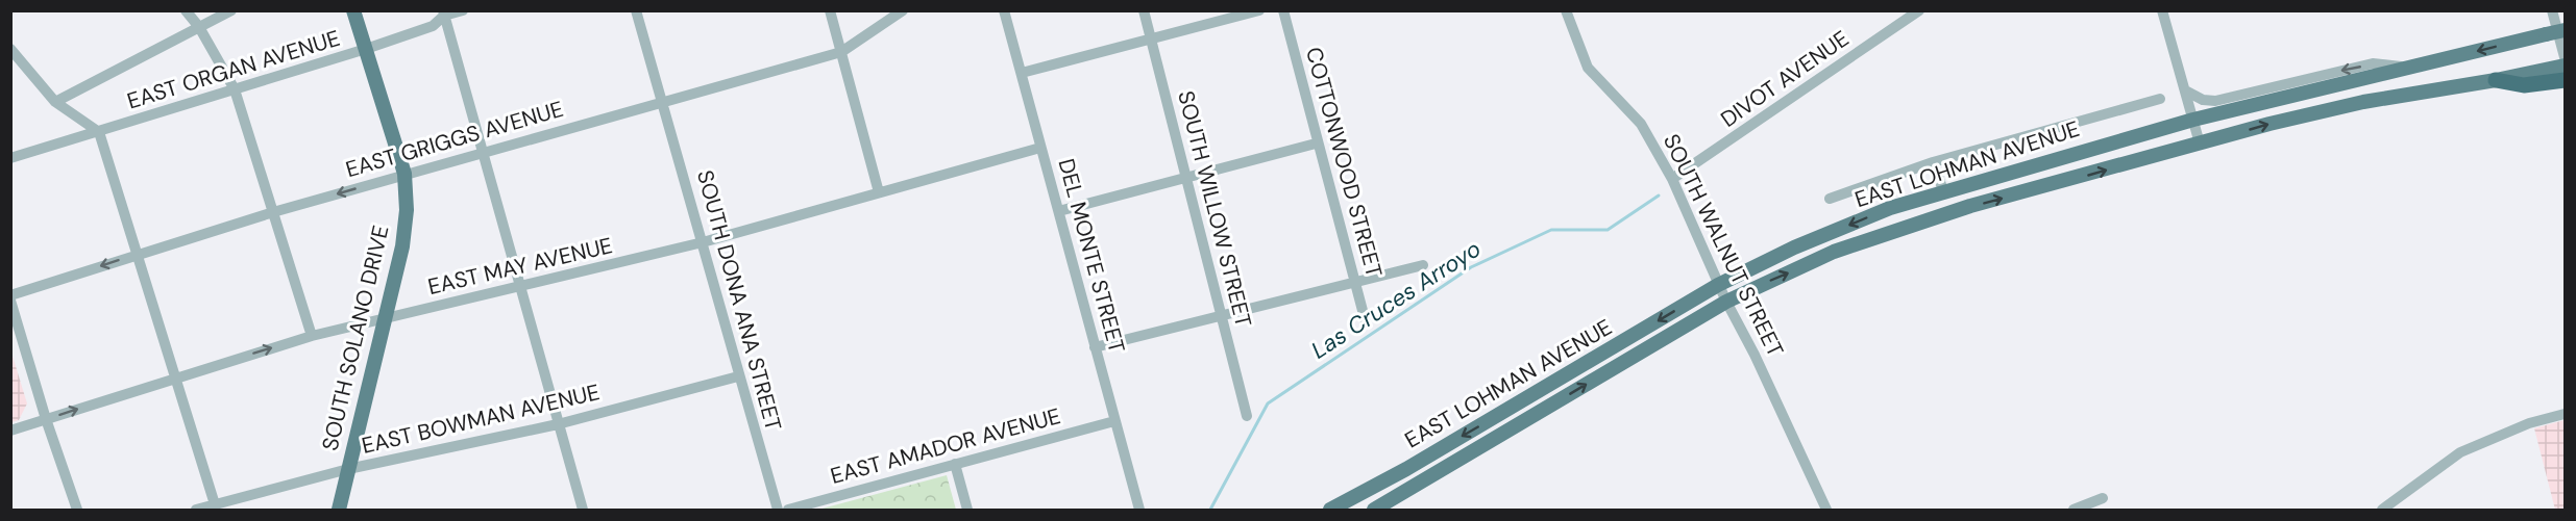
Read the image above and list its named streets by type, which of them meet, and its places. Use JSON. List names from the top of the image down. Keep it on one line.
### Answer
{"streets":{"main road":["EAST LOHMAN AVENUE","SOUTH SOLANO DRIVE"],"street":["EAST ORGAN AVENUE","DIVOT AVENUE","EAST GRIGGS AVENUE","COTTONWOOD STREET","SOUTH WILLOW STREET","SOUTH WALNUT STREET","DEL MONTE STREET","EAST MAY AVENUE","SOUTH DONA ANA STREET","EAST BOWMAN AVENUE","EAST AMADOR AVENUE"]},"crossings":[["EAST ORGAN AVENUE","SOUTH SOLANO DRIVE"],["DIVOT AVENUE","SOUTH WALNUT STREET"],["EAST GRIGGS AVENUE","SOUTH DONA ANA STREET"],["EAST GRIGGS AVENUE","SOUTH SOLANO DRIVE"],["EAST LOHMAN AVENUE","SOUTH WALNUT STREET"],["DEL MONTE STREET","EAST MAY AVENUE"],["DEL MONTE STREET","EAST AMADOR AVENUE"],["EAST MAY AVENUE","SOUTH DONA ANA STREET"],["EAST MAY AVENUE","SOUTH SOLANO DRIVE"],["SOUTH DONA ANA STREET","EAST BOWMAN AVENUE"],["SOUTH SOLANO DRIVE","EAST BOWMAN AVENUE"]],"water":["Las Cruces Arroyo"]}
